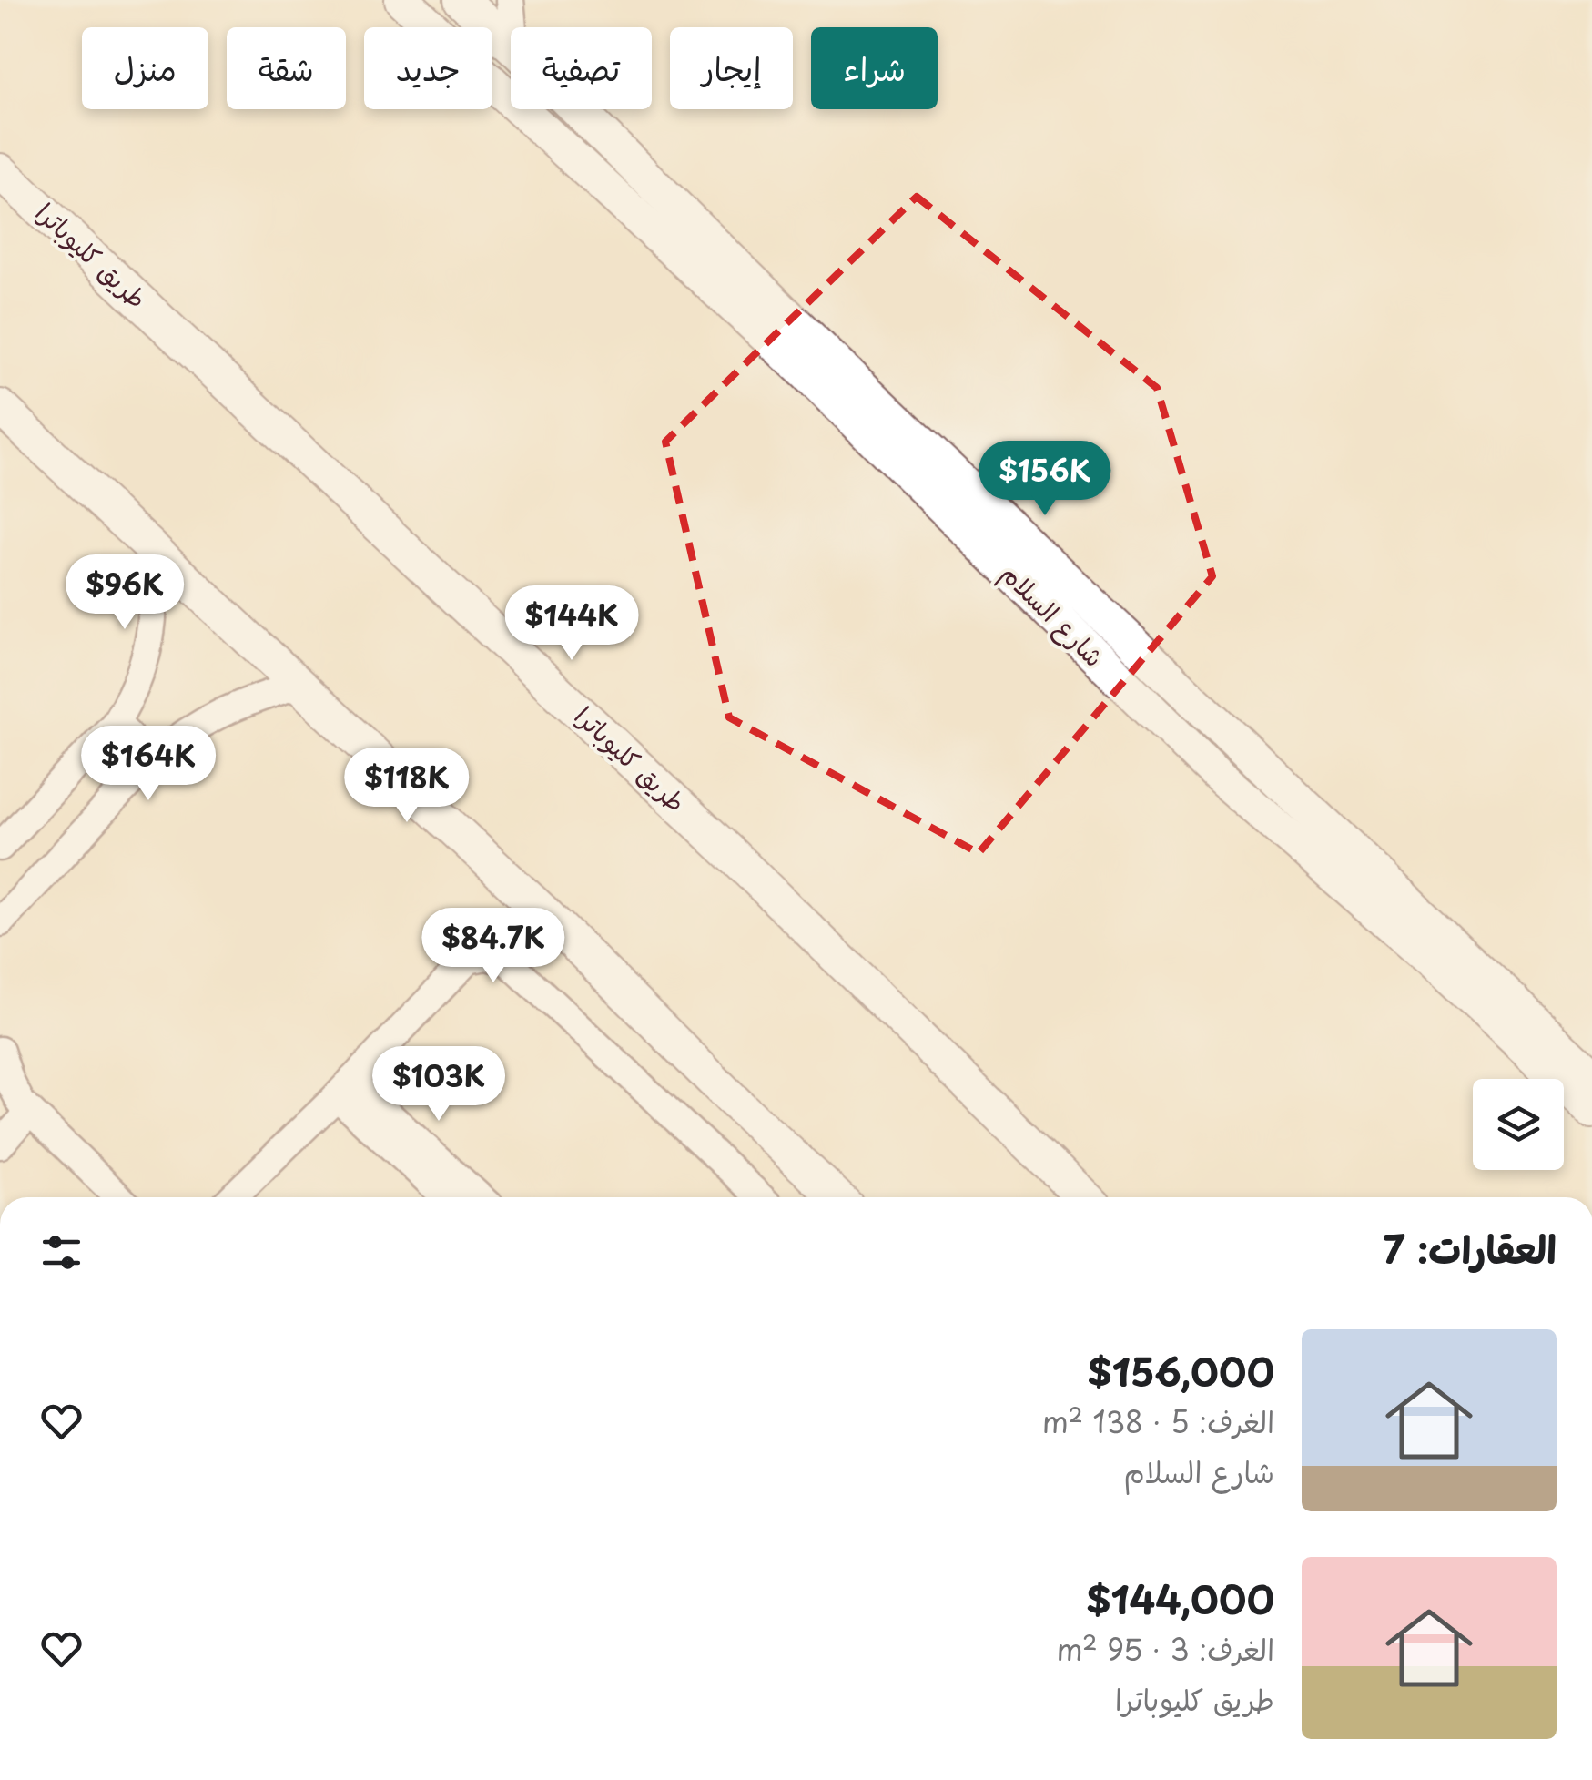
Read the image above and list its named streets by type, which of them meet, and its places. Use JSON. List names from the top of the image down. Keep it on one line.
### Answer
{"streets":{"main road":["طريق كليوباترا","شارع السلام"]},"page":{"chip":["شراء","إيجار","تصفية","جديد","شقة","منزل"],"price":["$156K","$96K","$144K","$164K","$118K","$84.7K","$103K"],"heading":"العقارات: 7","list":[{"name":"$156,000","note":"الغرف: 5 · 138 m² · شارع السلام"},{"name":"$144,000","note":"الغرف: 3 · 95 m² · طريق كليوباترا"}]}}
